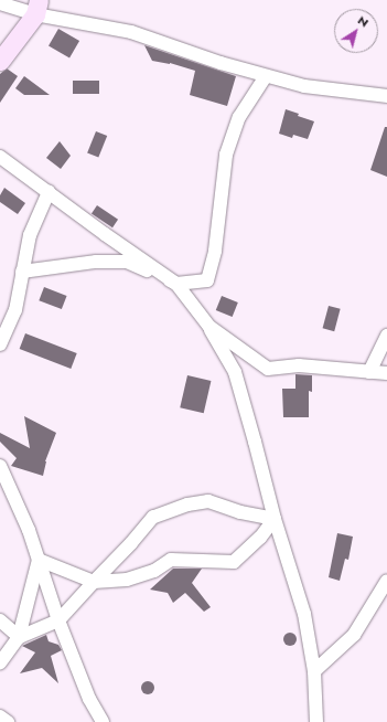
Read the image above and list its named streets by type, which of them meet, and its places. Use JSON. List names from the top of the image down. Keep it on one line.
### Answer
{"north":"top right"}
